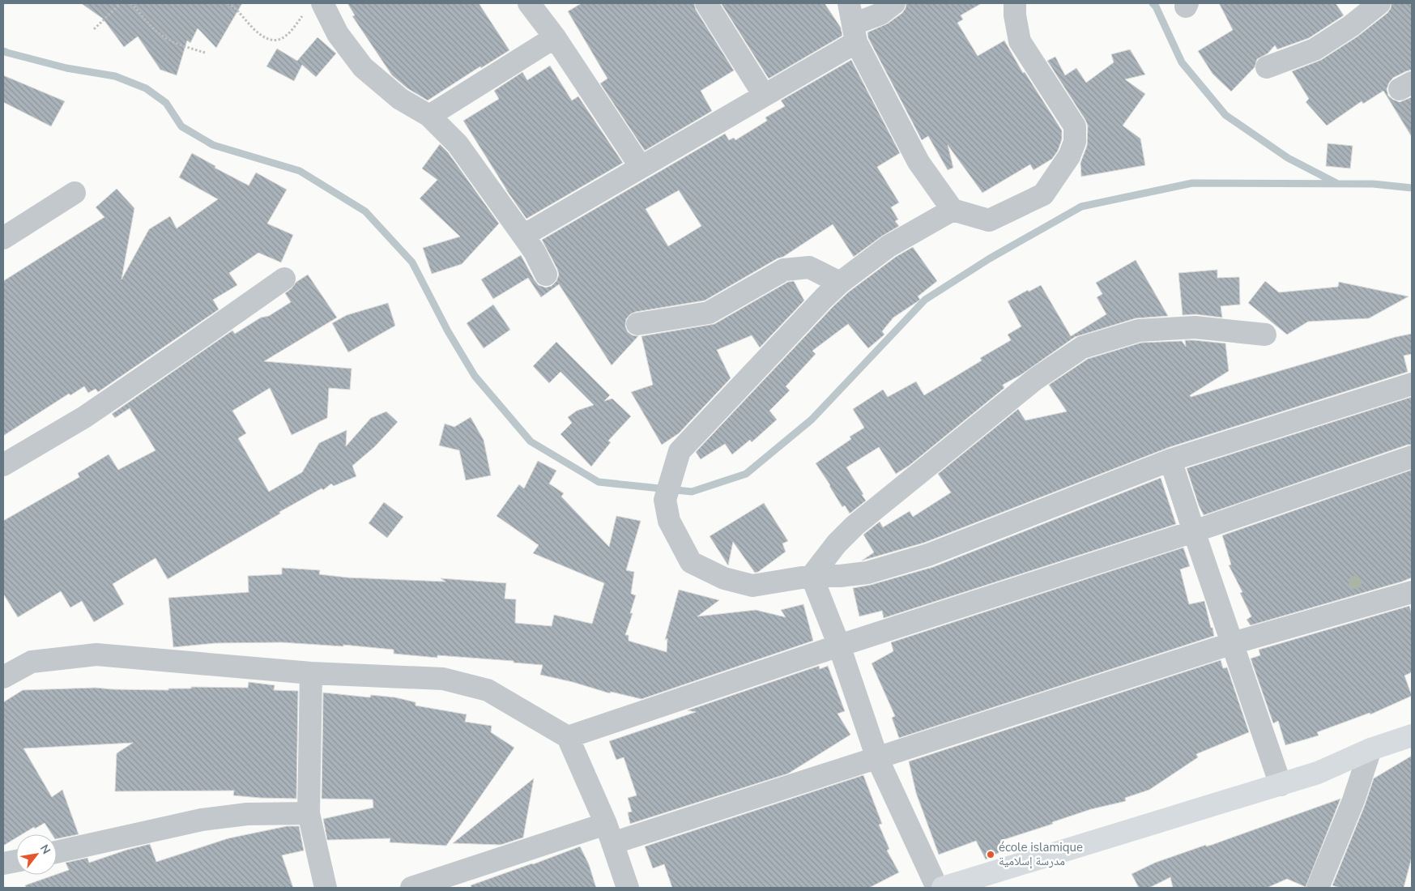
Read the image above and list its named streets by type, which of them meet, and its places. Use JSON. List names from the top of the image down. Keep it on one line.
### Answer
{"places":["école islamique مدرسة إسلامية"],"north":"top right"}
